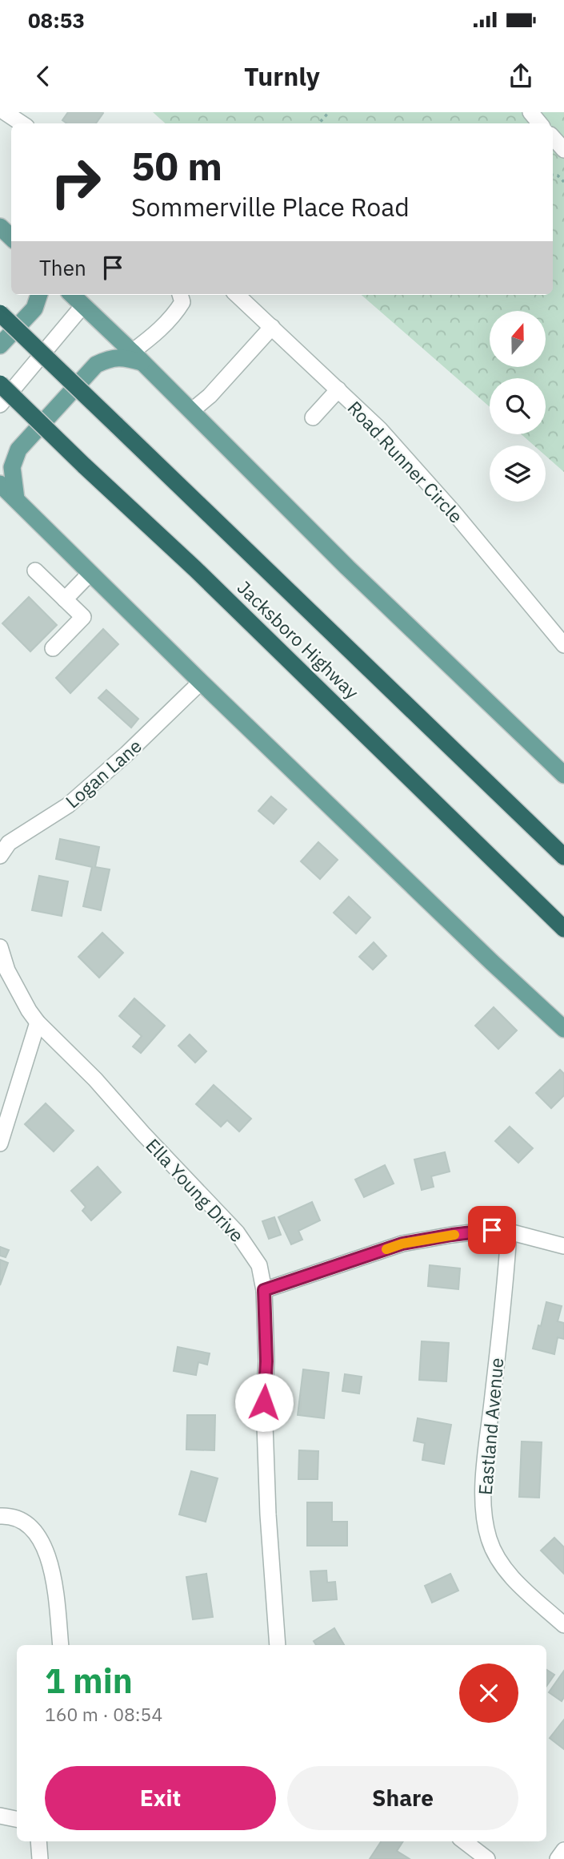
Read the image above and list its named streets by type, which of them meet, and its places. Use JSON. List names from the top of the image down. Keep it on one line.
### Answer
{"streets":{"highway":["Jacksboro Highway"],"street":["Road Runner Circle","Logan Lane","Ella Young Drive","Eastland Avenue"]},"north":"top","page":{"status":"08:53","header":"Turnly","turn":["50 m","Sommerville Place Road"],"then":"Then","heading":["1 min","160 m · 08:54"],"buttons":["Exit","Share"]}}
